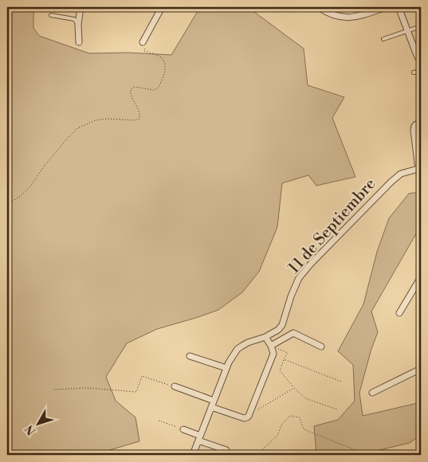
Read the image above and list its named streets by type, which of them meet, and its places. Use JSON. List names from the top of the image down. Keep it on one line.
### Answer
{"streets":{"street":["11 de Septiembre"]},"north":"bottom left"}
